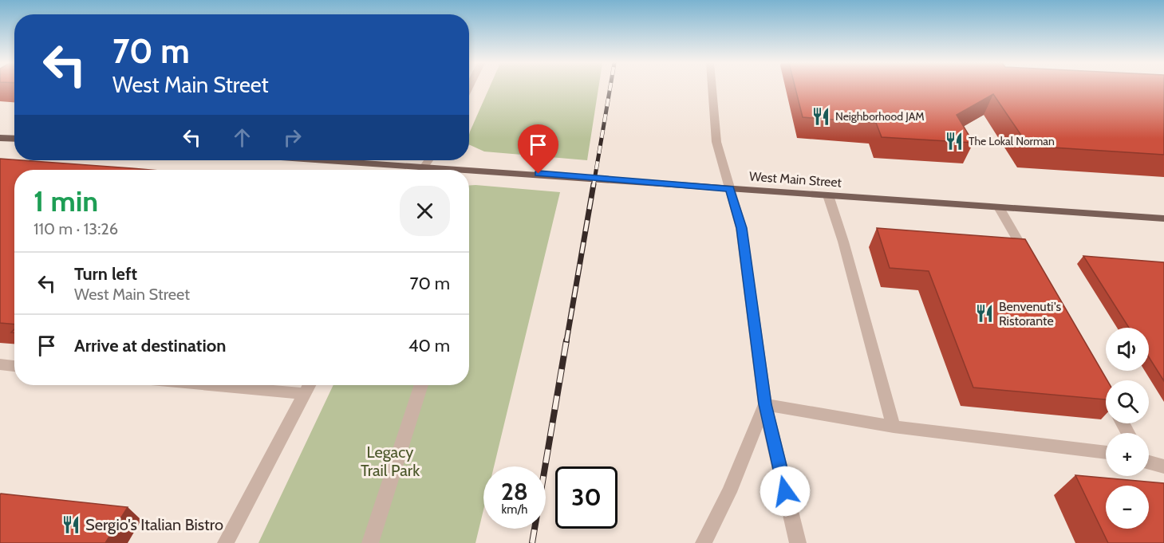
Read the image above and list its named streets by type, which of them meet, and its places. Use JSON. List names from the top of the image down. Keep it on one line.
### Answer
{"streets":{"main road":["West Main Street"]},"parks":["Legacy Trail Park"],"places":{"restaurant":["Neighborhood JAM","The Lokal Norman","Benvenuti's Ristorante","Sergio's Italian Bistro"]},"page":{"turn":["70 m","West Main Street"],"heading":["1 min","110 m · 13:26"],"list":[{"name":"Turn left","note":"West Main Street","value":"70 m"},{"name":"Arrive at destination","value":"40 m"}],"map_buttons":["+","−"],"speed":"28 km/h","limit":"30"}}
